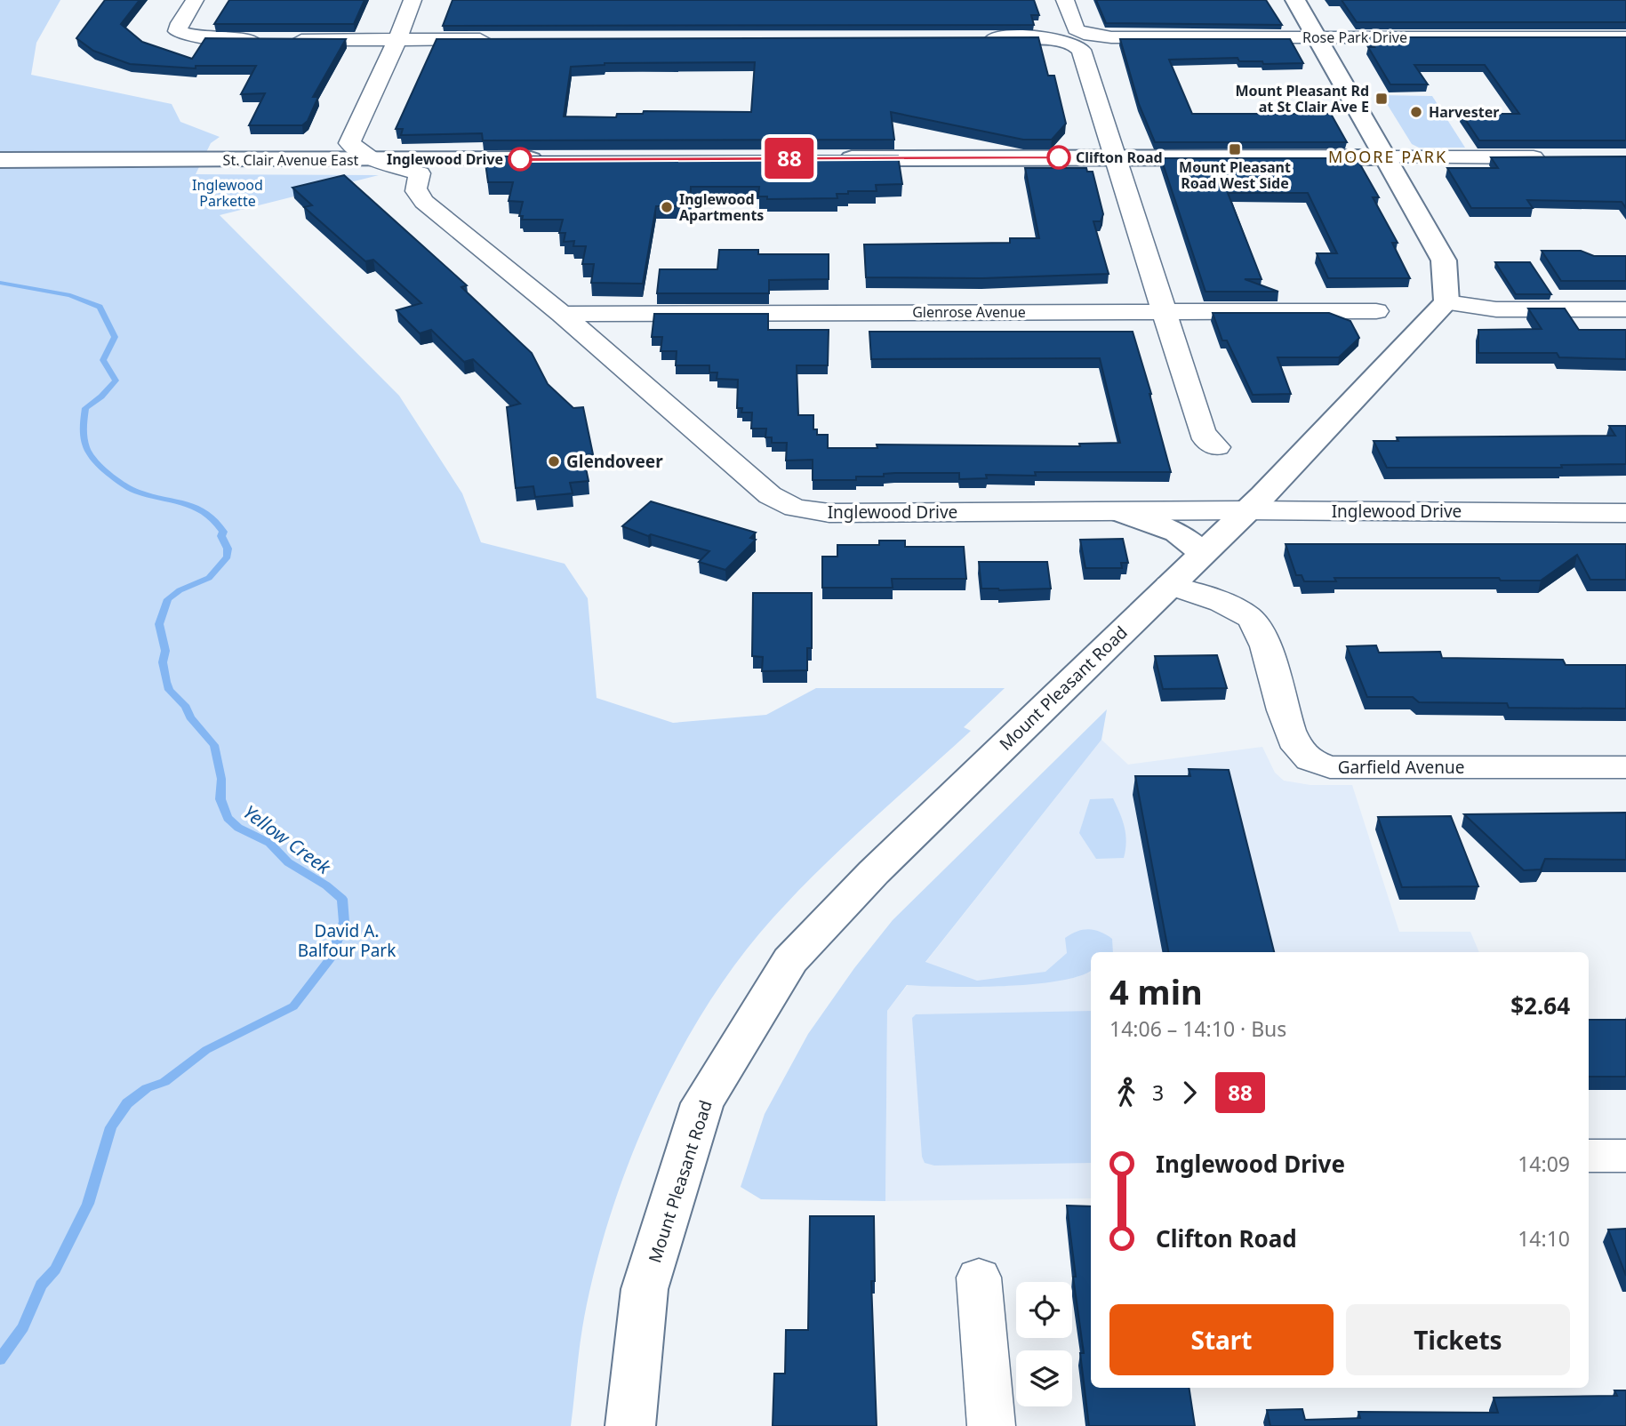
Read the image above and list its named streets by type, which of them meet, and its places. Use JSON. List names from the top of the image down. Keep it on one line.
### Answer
{"streets":{"main road":["St. Clair Avenue East","Mount Pleasant Road"],"street":["Rose Park Drive","Glenrose Avenue","Inglewood Drive","Garfield Avenue"]},"crossings":[["St. Clair Avenue East","Inglewood Drive"],["Glenrose Avenue","Inglewood Drive"],["Inglewood Drive","Mount Pleasant Road"],["Mount Pleasant Road","Garfield Avenue"]],"districts":["MOORE PARK"],"water":["Yellow Creek"],"parks":["Inglewood Parkette","David A. Balfour Park"],"places":{"transit":["Mount Pleasant Rd at St Clair Ave E","Mount Pleasant Road West Side"],"other":["Harvester","Clifton Road","Inglewood Drive","Inglewood Apartments","Glendoveer"]},"lines":["bus line 88"],"page":{"on_map":"88","heading":["4 min","14:06 – 14:10 · Bus","$2.64"],"legs":["3","88"],"list":[{"name":"Inglewood Drive","value":"14:09"},{"name":"Clifton Road","value":"14:10"}],"buttons":["Start","Tickets"]}}
